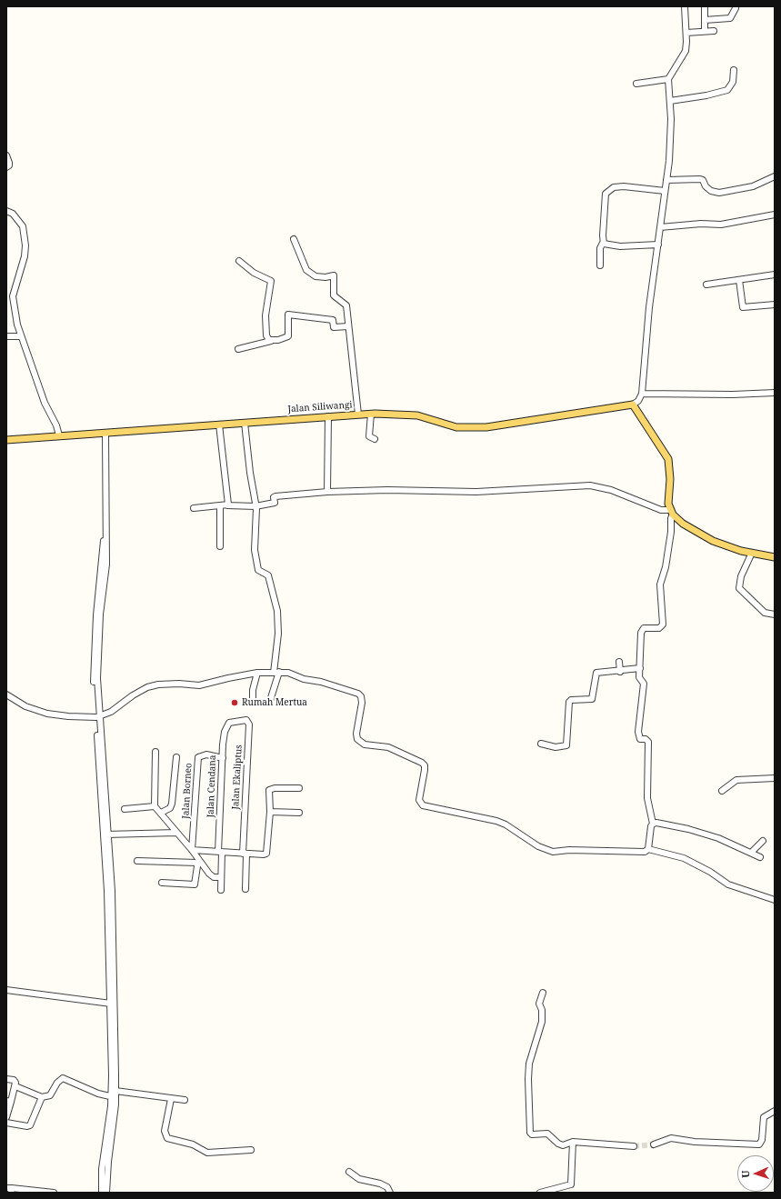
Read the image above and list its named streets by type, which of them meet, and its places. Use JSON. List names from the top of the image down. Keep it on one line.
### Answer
{"streets":{"main road":["Jalan Siliwangi"],"street":["Jalan Ekaliptus","Jalan Cendana","Jalan Borneo"]},"crossings":[["Jalan Ekaliptus","Jalan Cendana"],["Jalan Cendana","Jalan Borneo"]],"places":["Rumah Mertua"],"north":"left"}
